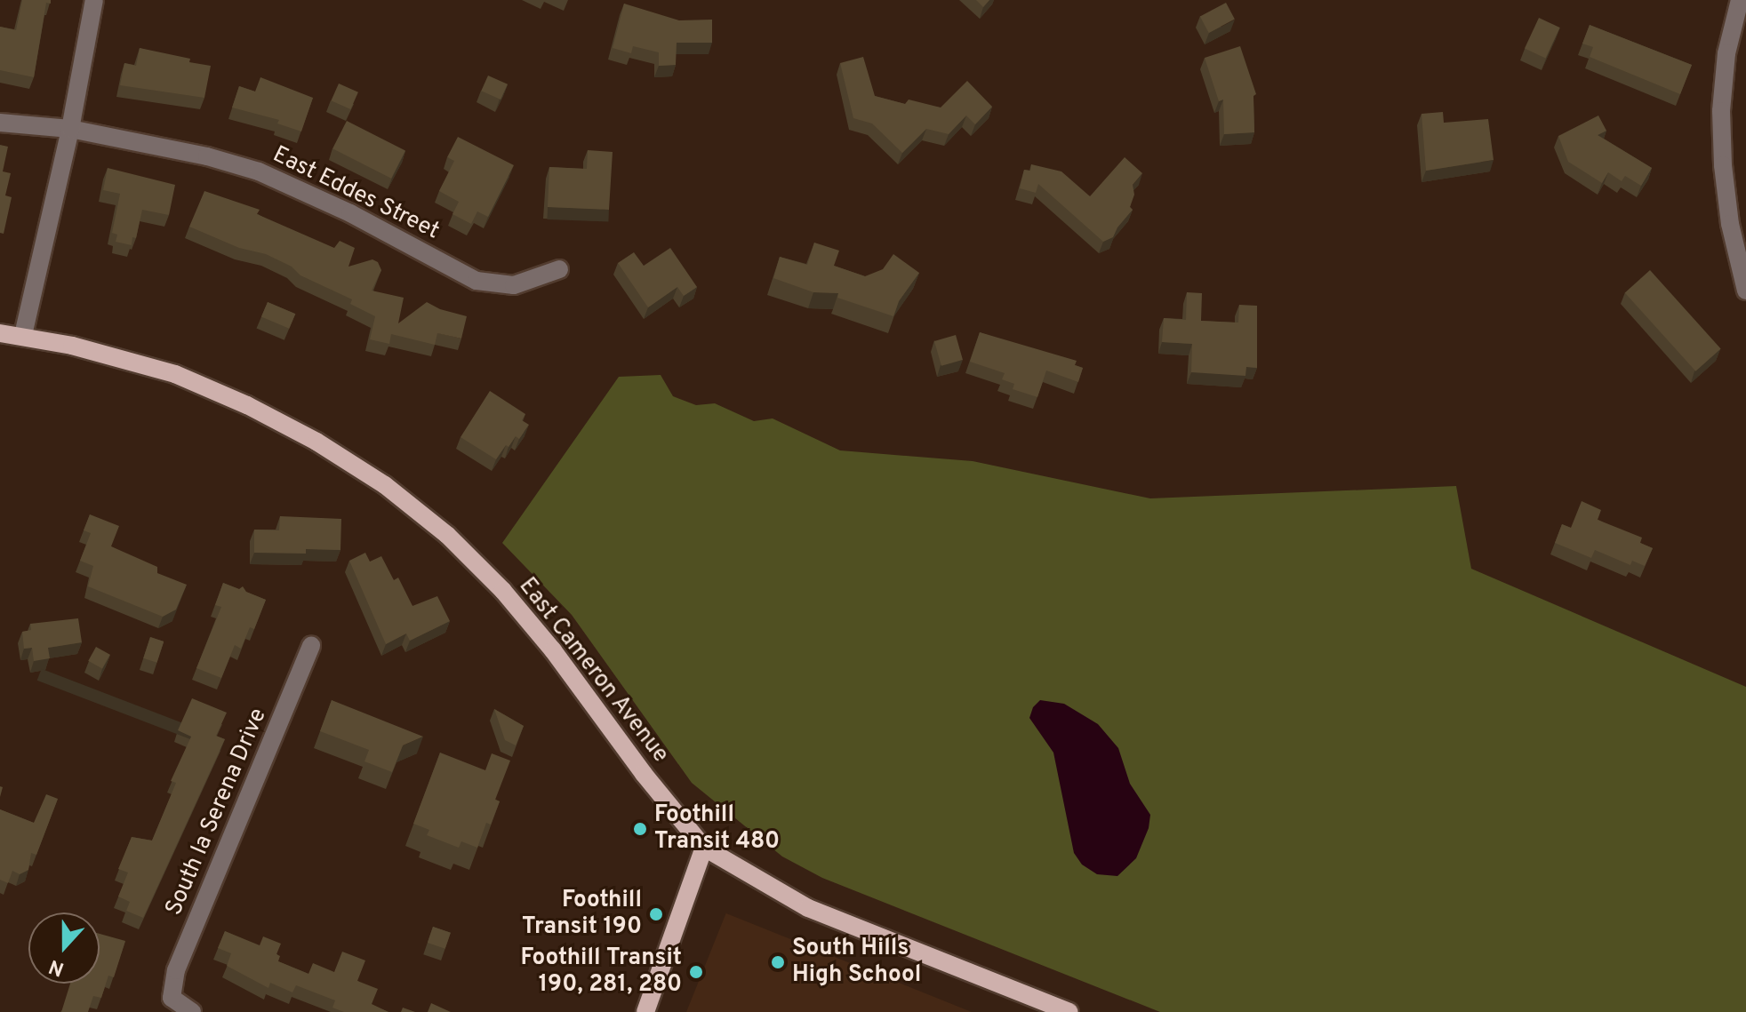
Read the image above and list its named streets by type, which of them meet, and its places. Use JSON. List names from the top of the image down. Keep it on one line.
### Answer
{"streets":{"main road":["East Cameron Avenue"],"street":["East Eddes Street","South la Serena Drive"]},"places":["Foothill Transit 480","Foothill Transit 190","South Hills High School","Foothill Transit 190, 281, 280"],"north":"bottom"}
